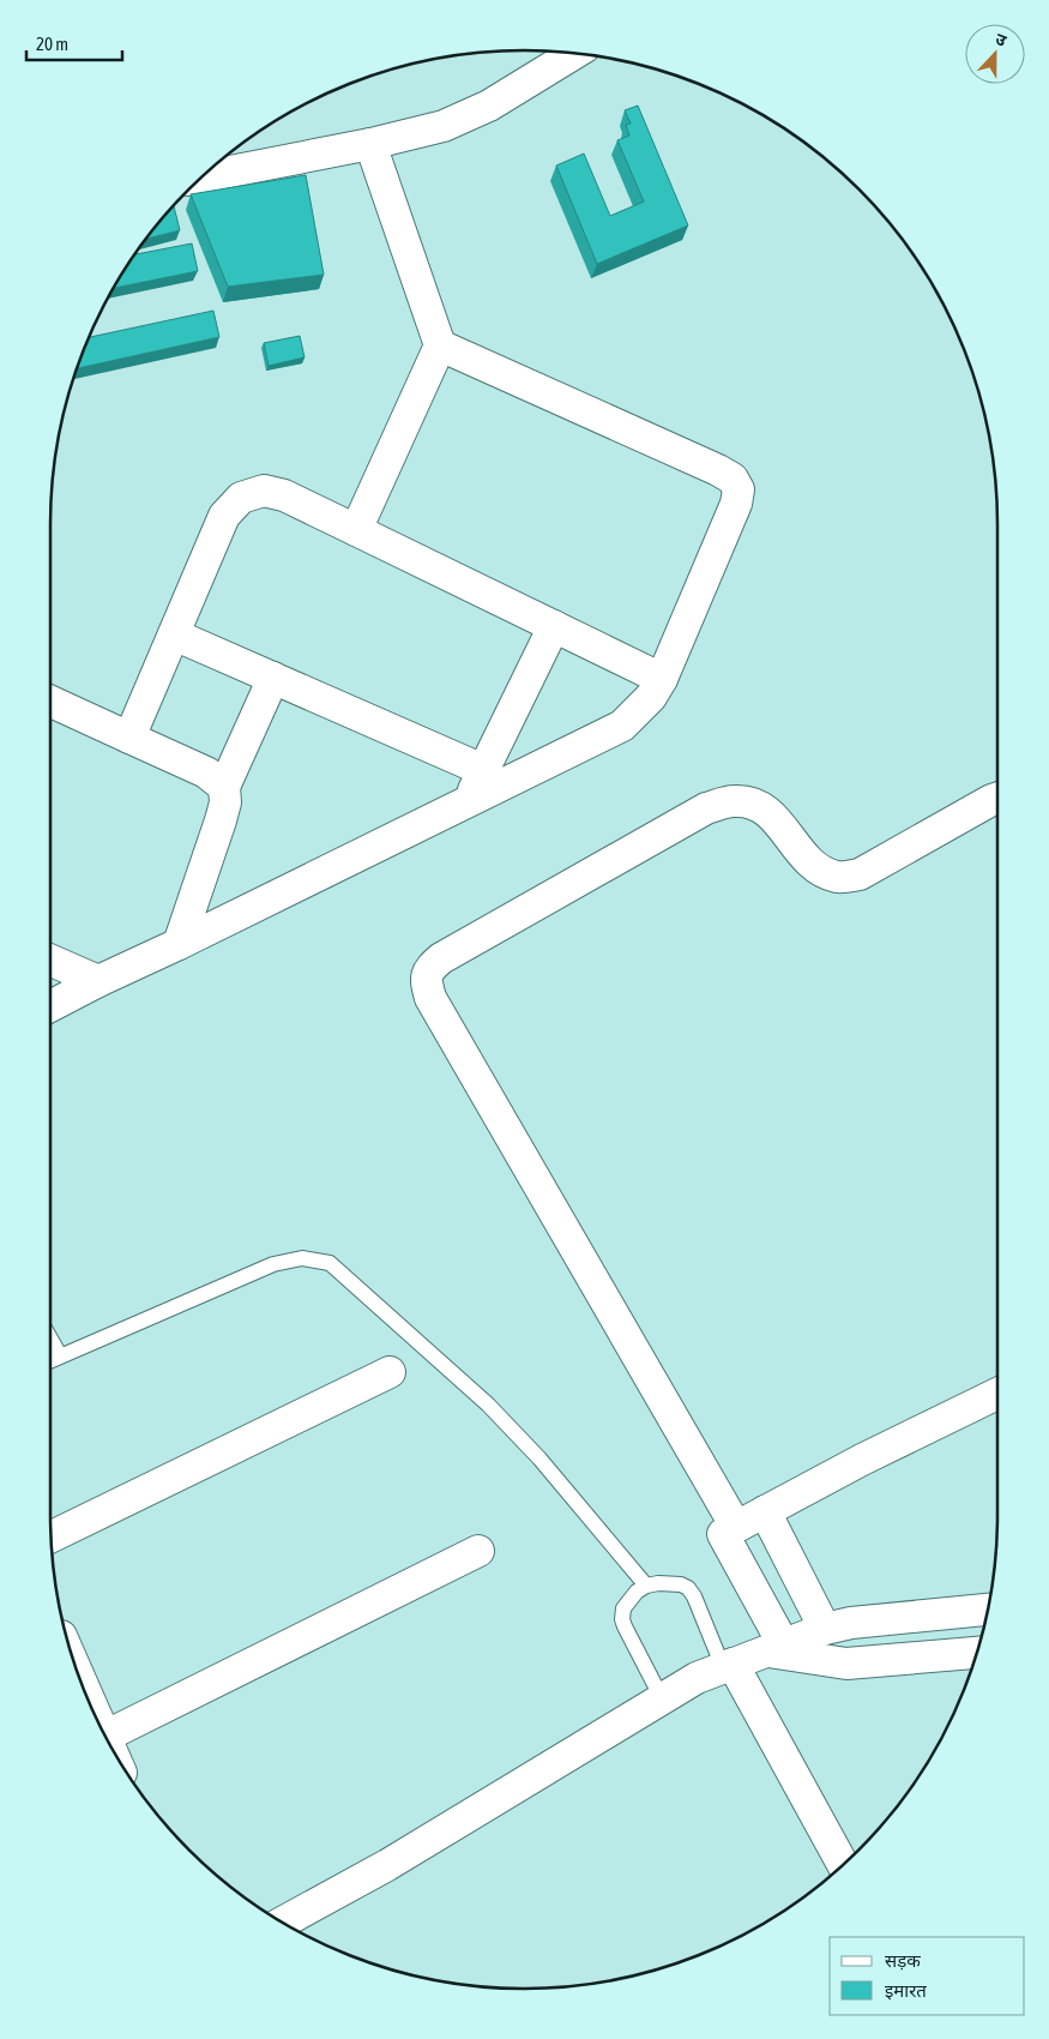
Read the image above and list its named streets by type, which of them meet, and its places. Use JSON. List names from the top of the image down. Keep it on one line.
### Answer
{"legend":["सड़क","इमारत"],"scale_bar":"20 m","north":"top"}
